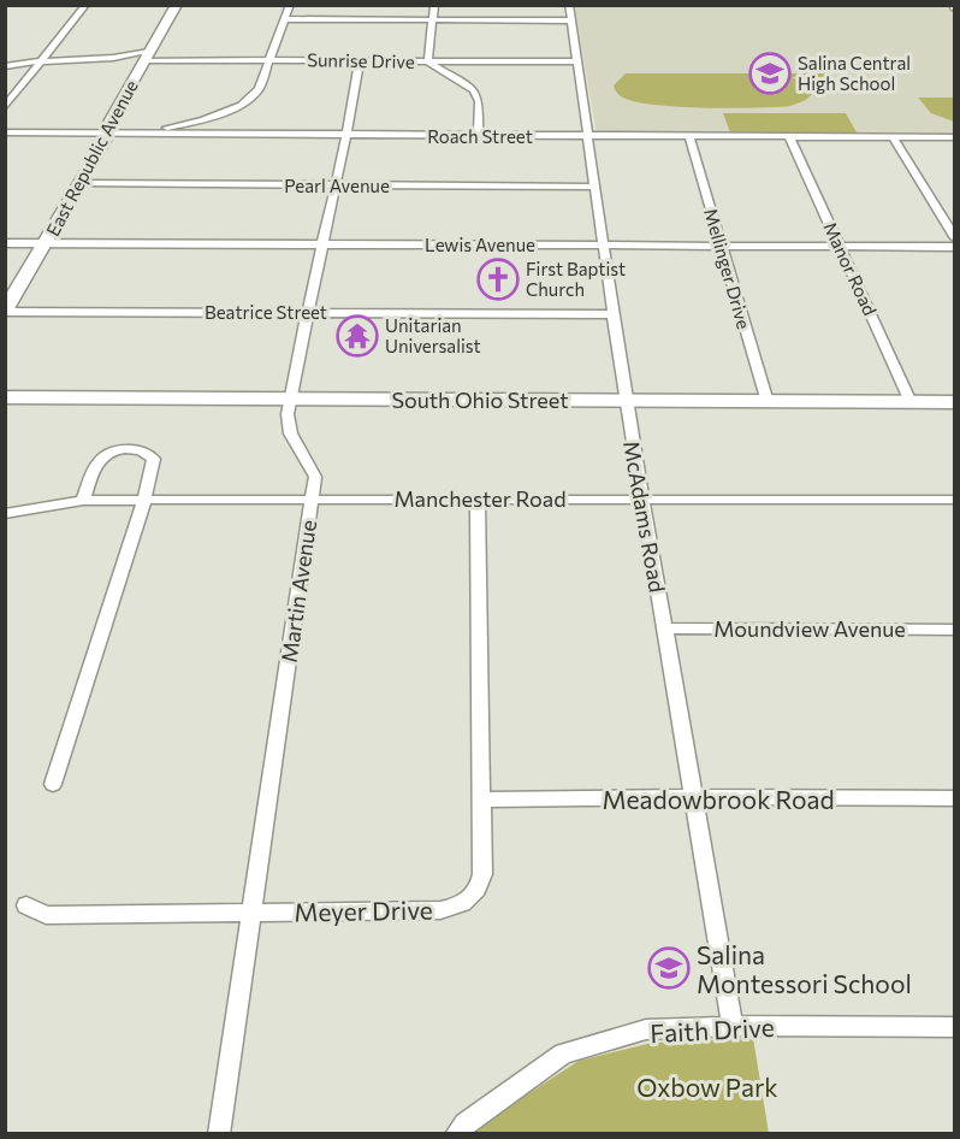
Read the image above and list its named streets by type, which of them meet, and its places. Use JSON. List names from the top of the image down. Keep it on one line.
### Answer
{"streets":{"street":["Sunrise Drive","Roach Street","East Republic Avenue","Pearl Avenue","Lewis Avenue","Mellinger Drive","Manor Road","Beatrice Street","South Ohio Street","Manchester Road","McAdams Road","Martin Avenue","Moundview Avenue","Meadowbrook Road","Meyer Drive","Faith Drive"]},"crossings":[["Sunrise Drive","East Republic Avenue"],["Sunrise Drive","McAdams Road"],["Sunrise Drive","Martin Avenue"],["Roach Street","East Republic Avenue"],["Roach Street","Mellinger Drive"],["Roach Street","Manor Road"],["Roach Street","McAdams Road"],["Roach Street","Martin Avenue"],["East Republic Avenue","Pearl Avenue"],["East Republic Avenue","Lewis Avenue"],["East Republic Avenue","Beatrice Street"],["Pearl Avenue","McAdams Road"],["Pearl Avenue","Martin Avenue"],["Lewis Avenue","Mellinger Drive"],["Lewis Avenue","Manor Road"],["Lewis Avenue","McAdams Road"],["Lewis Avenue","Martin Avenue"],["Mellinger Drive","South Ohio Street"],["Manor Road","South Ohio Street"],["Beatrice Street","McAdams Road"],["Beatrice Street","Martin Avenue"],["South Ohio Street","McAdams Road"],["South Ohio Street","Martin Avenue"],["Manchester Road","McAdams Road"],["Manchester Road","Martin Avenue"],["Manchester Road","Meyer Drive"],["McAdams Road","Moundview Avenue"],["McAdams Road","Meadowbrook Road"],["McAdams Road","Faith Drive"],["Martin Avenue","Meyer Drive"],["Meadowbrook Road","Meyer Drive"]],"parks":["Oxbow Park"],"places":{"school or university":["Salina Central High School","Salina Montessori School"],"church":["First Baptist Church"],"temple":["Unitarian Universalist"]}}
